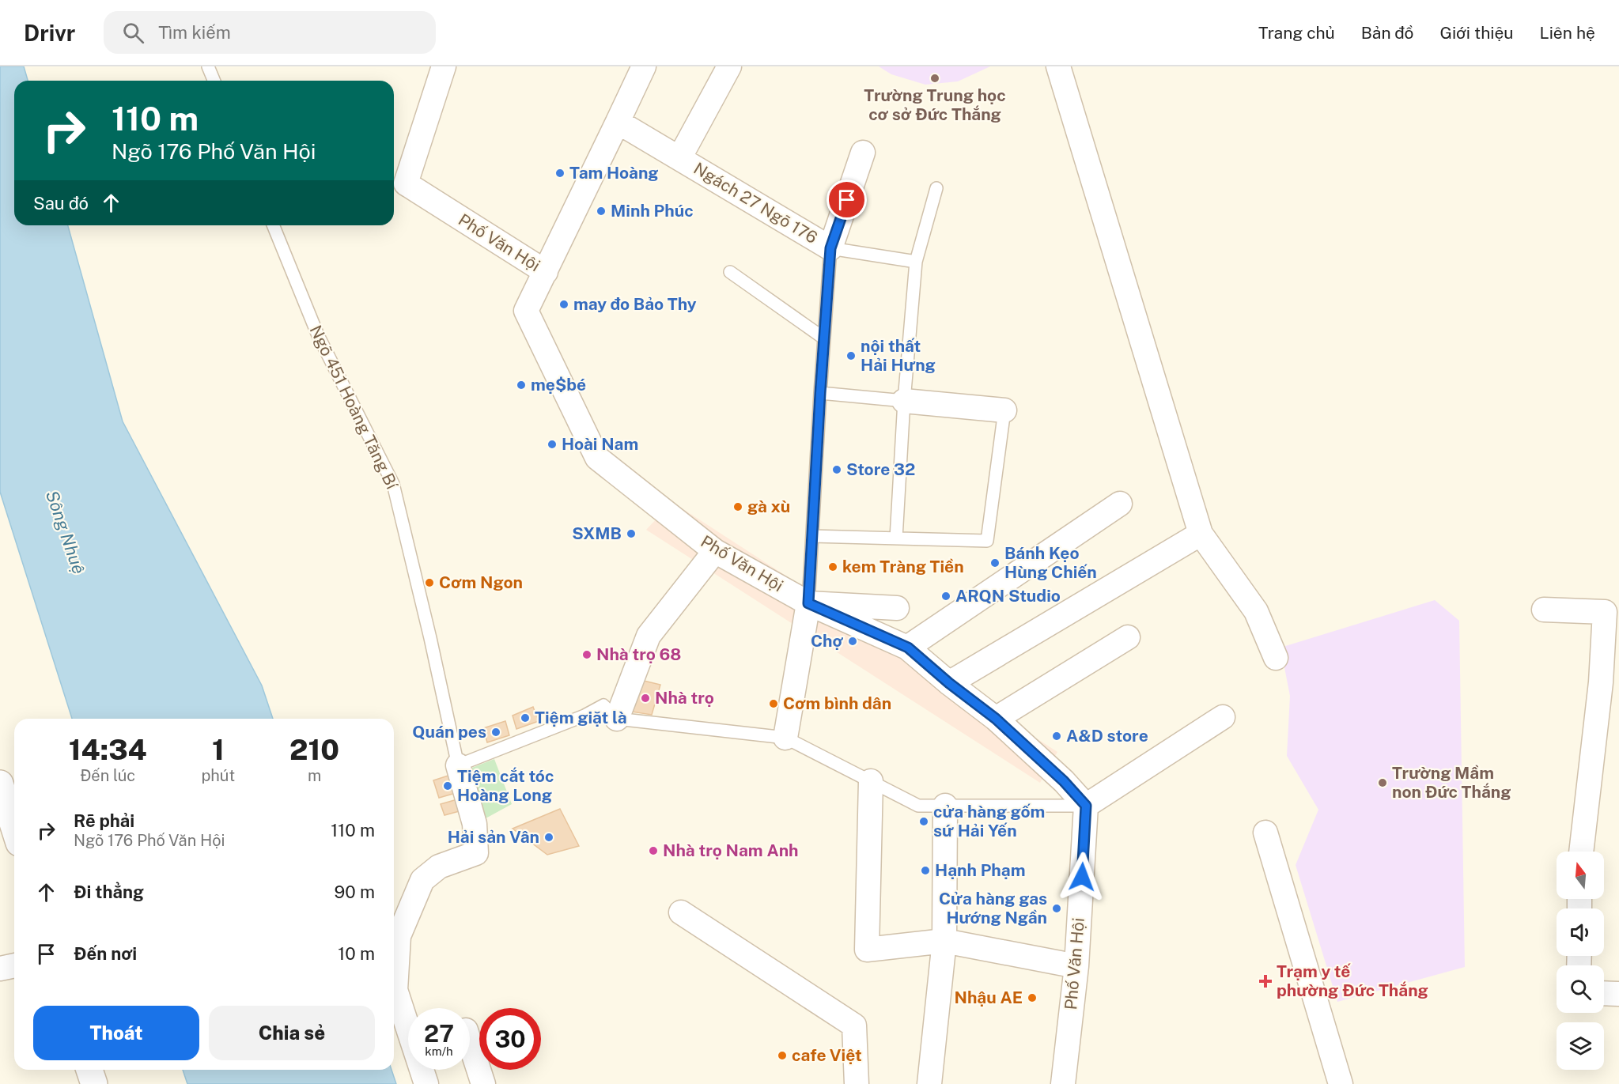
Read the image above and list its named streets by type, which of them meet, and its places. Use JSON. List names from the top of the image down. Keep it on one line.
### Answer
{"streets":{"street":["Ngách 27 Ngõ 176","Phố Văn Hội"],"lane":["Ngõ 451 Hoàng Tăng Bí"]},"water":["Sông Nhuệ"],"places":{"other":["Trường Trung học cơ sở Đức Thắng","Tam Hoàng","Minh Phúc","may đo Bảo Thy","nội thất Hải Hưng","mẹ$bé","Hoài Nam","Store 32","gà xù","SXMB","Bánh Kẹo Hùng Chiến","kem Tràng Tiền","Cơm Ngon","ARQN Studio","Chợ","Nhà trọ 68","Nhà trọ","Cơm bình dân","Tiệm giặt là","Quán pes","A&D store","Trường Mầm non Đức Thắng","Tiệm cắt tóc Hoàng Long","cửa hàng gốm sứ Hải Yến","Hải sản Vân","Nhà trọ Nam Anh","Hạnh Phạm","Cửa hàng gas Hướng Ngần","Nhậu AE","cafe Việt"],"health":["Trạm y tế phường Đức Thắng"]},"north":"top","page":{"header":"Drivr","search":"Tìm kiếm","nav":["Trang chủ","Bản đồ","Giới thiệu","Liên hệ"],"turn":["110 m","Ngõ 176 Phố Văn Hội"],"then":"Sau đó","eta":["14:34","Đến lúc","1","phút","210","m"],"list":[{"name":"Rẽ phải","note":"Ngõ 176 Phố Văn Hội","value":"110 m"},{"name":"Đi thẳng","value":"90 m"},{"name":"Đến nơi","value":"10 m"}],"buttons":["Thoát","Chia sẻ"],"speed":"27 km/h","limit":"30"}}
